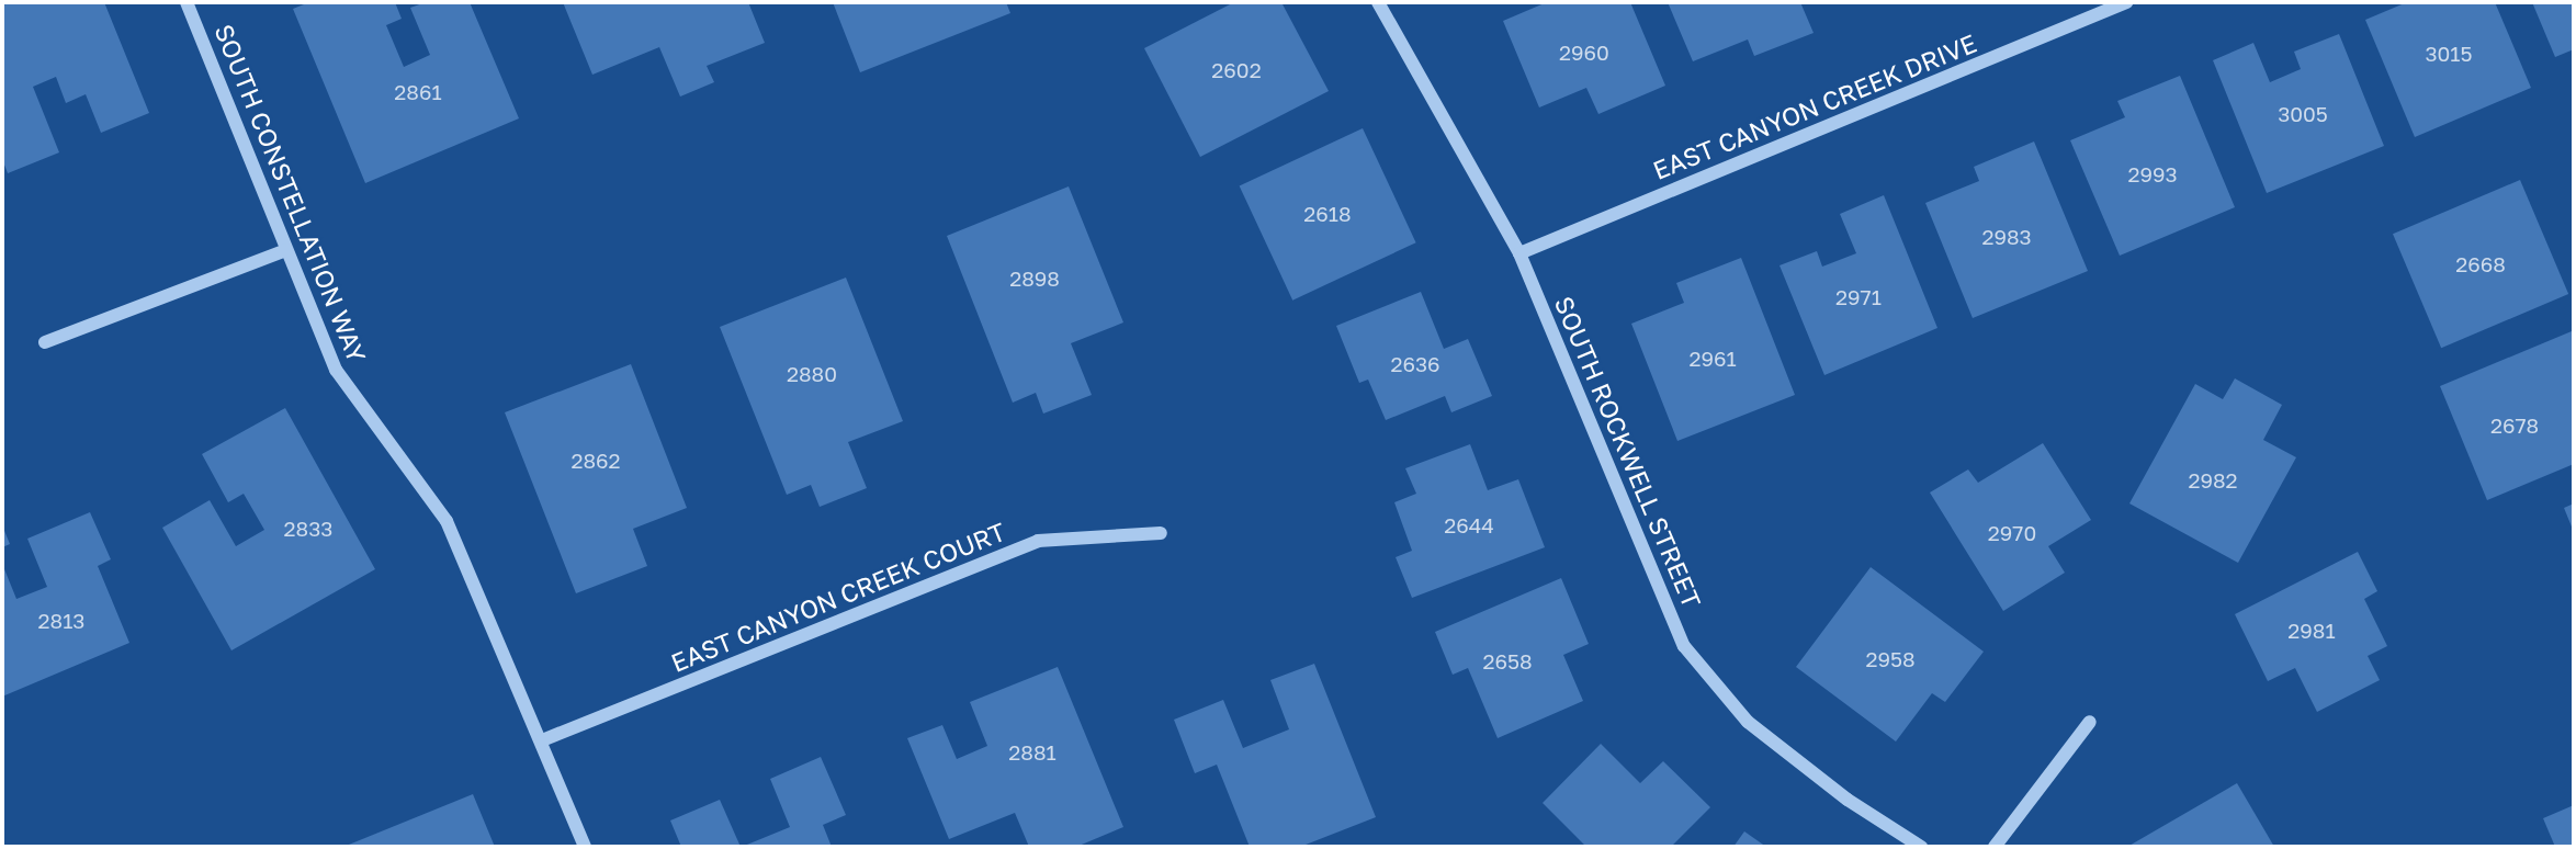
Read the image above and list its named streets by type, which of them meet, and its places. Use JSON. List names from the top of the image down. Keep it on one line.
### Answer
{"streets":{"street":["EAST CANYON CREEK DRIVE","SOUTH CONSTELLATION WAY","SOUTH ROCKWELL STREET","EAST CANYON CREEK COURT"]},"crossings":[["EAST CANYON CREEK DRIVE","SOUTH ROCKWELL STREET"],["SOUTH CONSTELLATION WAY","EAST CANYON CREEK COURT"]],"house_numbers":["2960","3015","2602","2861","3005","2993","2618","2983","2668","2898","2971","2961","2636","2880","2678","2862","2982","2644","2833","2970","2813","2981","2958","2658","2881"]}
